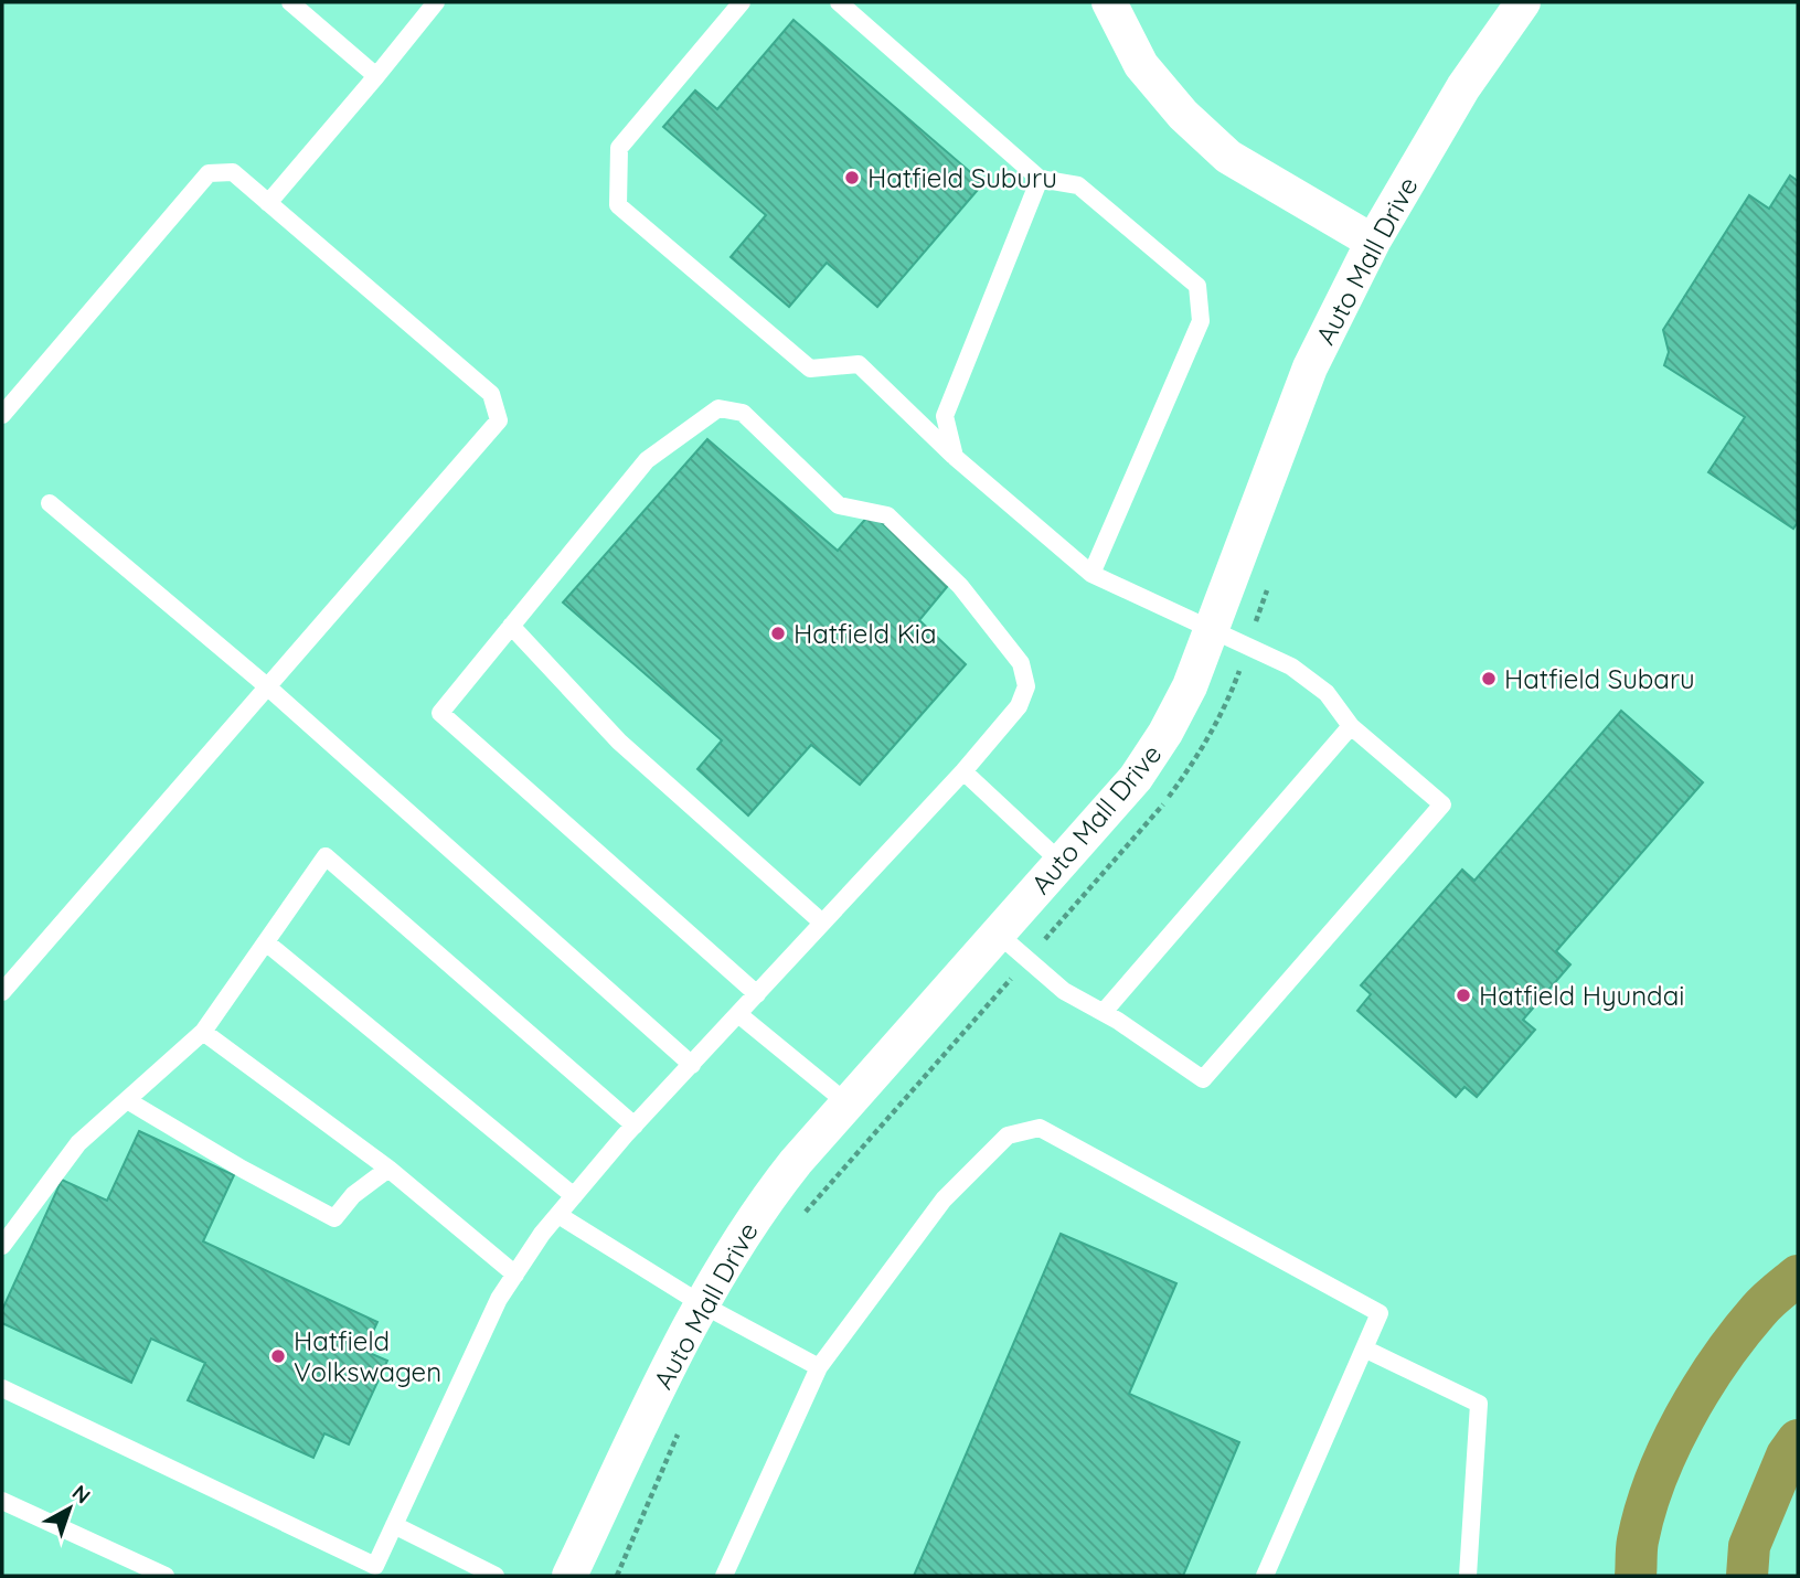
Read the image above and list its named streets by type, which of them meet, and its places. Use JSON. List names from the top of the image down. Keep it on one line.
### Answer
{"streets":{"street":["Auto Mall Drive"]},"places":["Hatfield Suburu","Hatfield Kia","Hatfield Subaru","Hatfield Hyundai","Hatfield Volkswagen"],"north":"top right"}
